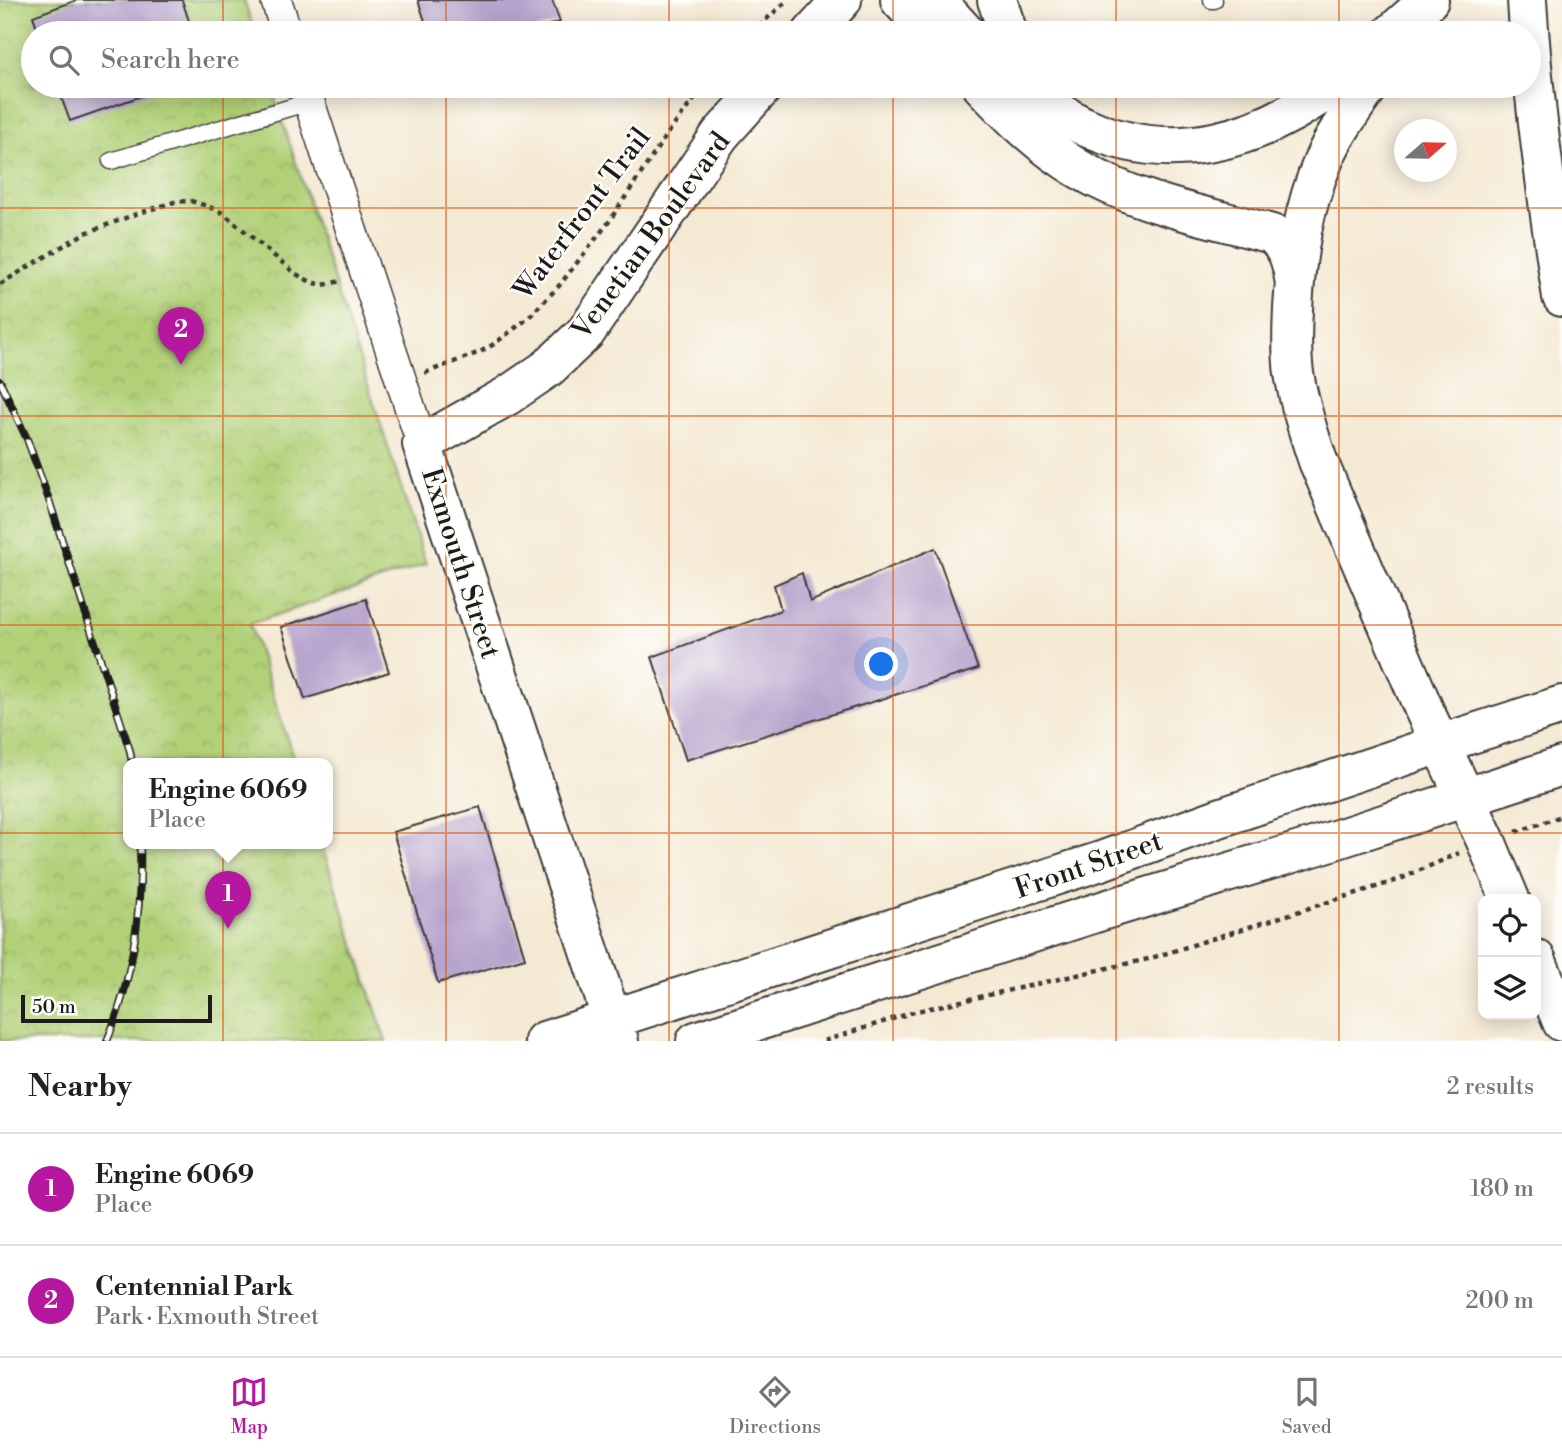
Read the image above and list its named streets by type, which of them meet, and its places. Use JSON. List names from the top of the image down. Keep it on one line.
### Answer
{"streets":{"main road":["Venetian Boulevard","Exmouth Street","Front Street"],"path":["Waterfront Trail"]},"crossings":[["Waterfront Trail","Exmouth Street"],["Venetian Boulevard","Exmouth Street"],["Exmouth Street","Front Street"]],"scale_bar":"50 m","north":"right","page":{"search":"Search here","pins":["2","1"],"popup":["Engine 6069","Place"],"scale":"50 m","heading":["Nearby","2 results"],"list":[{"mark":"1","name":"Engine 6069","note":"Place","value":"180 m"},{"mark":"2","name":"Centennial Park","note":"Park · Exmouth Street","value":"200 m"}],"nav":["Map","Directions","Saved"]}}
